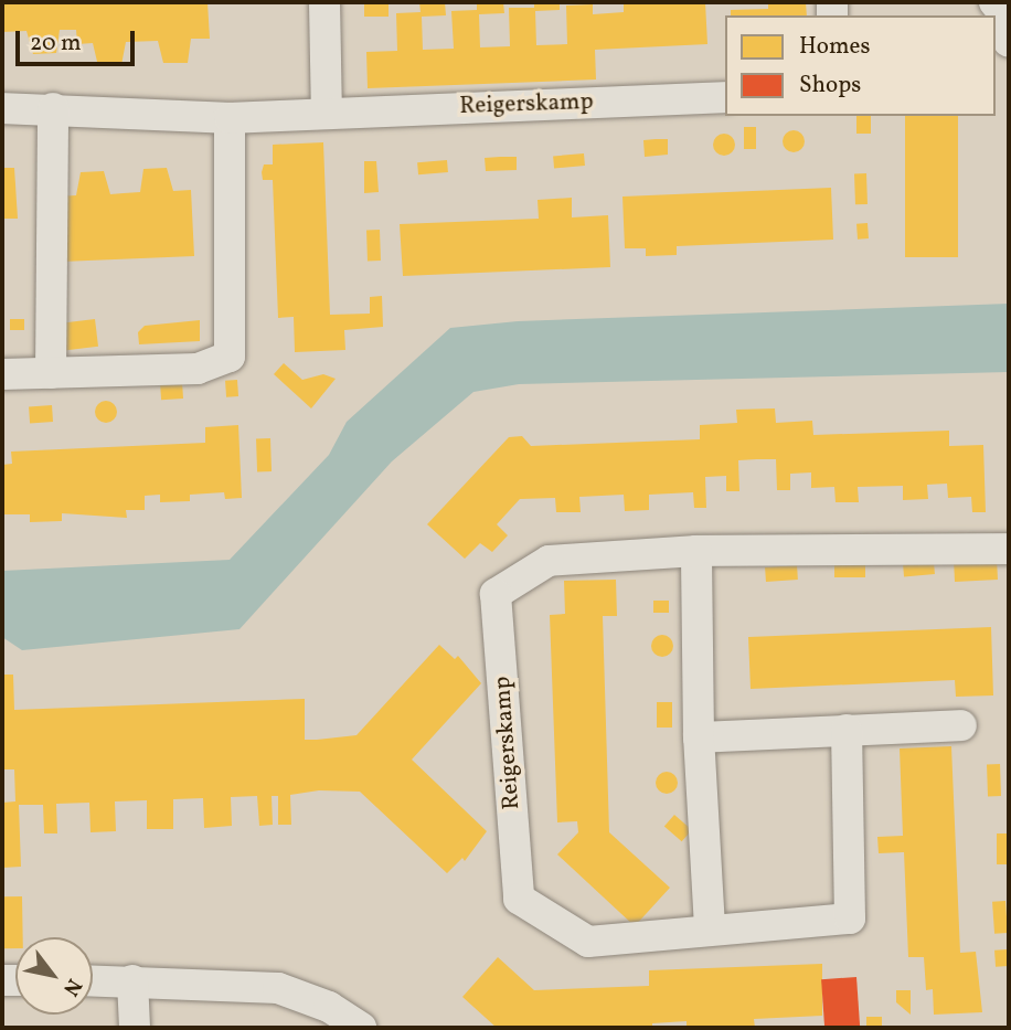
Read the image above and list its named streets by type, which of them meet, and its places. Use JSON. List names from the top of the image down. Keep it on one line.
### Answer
{"streets":{"street":["Reigerskamp"]},"legend":["Homes","Shops"],"scale_bar":"20 m","north":"bottom right"}
